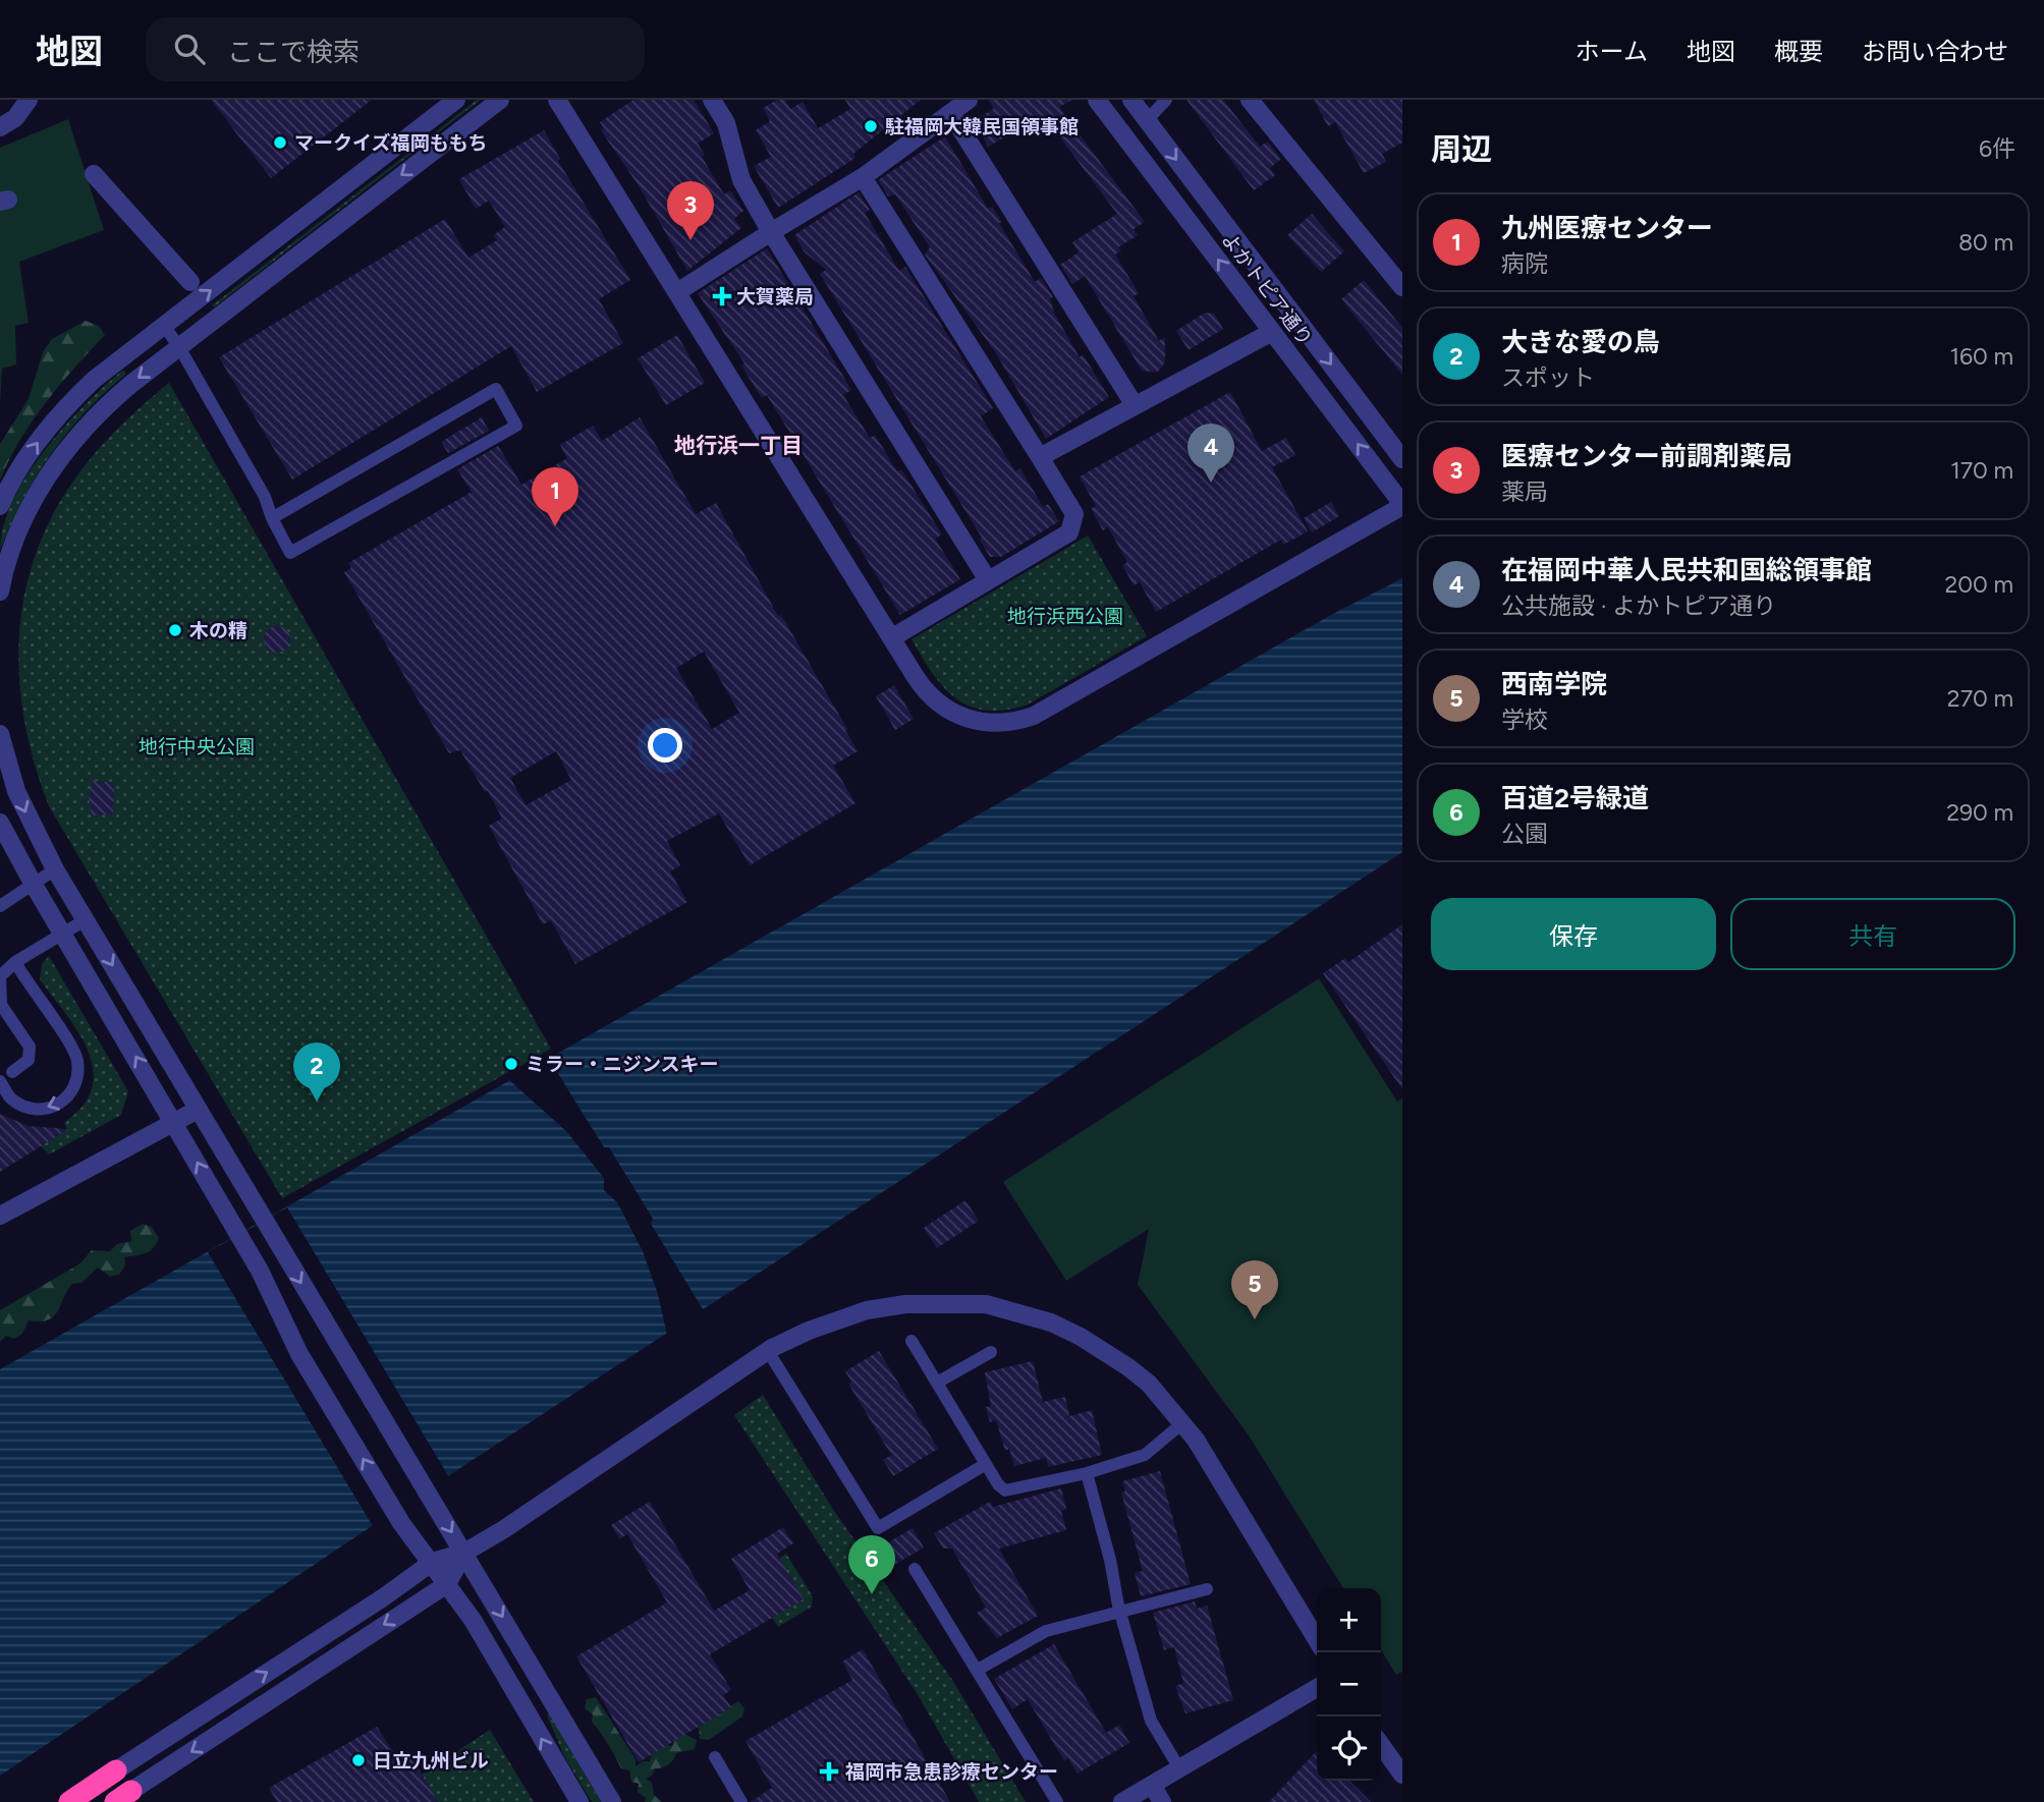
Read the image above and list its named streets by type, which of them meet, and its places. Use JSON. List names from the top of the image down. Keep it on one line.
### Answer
{"streets":{"street":["よかトピア通り"]},"districts":["地行浜一丁目"],"parks":["地行浜西公園","地行中央公園"],"places":{"other":["駐福岡大韓民国領事館","マークイズ福岡ももち","木の精","ミラー・ニジンスキー","日立九州ビル"],"health":["大賀薬局","福岡市急患診療センター"]},"page":{"header":"地図","search":"ここで検索","nav":["ホーム","地図","概要","お問い合わせ"],"heading":["周辺","6件"],"pins":["3","4","1","2","5","6"],"list":[{"mark":"1","name":"九州医療センター","note":"病院","value":"80 m"},{"mark":"2","name":"大きな愛の鳥","note":"スポット","value":"160 m"},{"mark":"3","name":"医療センター前調剤薬局","note":"薬局","value":"170 m"},{"mark":"4","name":"在福岡中華人民共和国総領事館","note":"公共施設 · よかトピア通り","value":"200 m"},{"mark":"5","name":"西南学院","note":"学校","value":"270 m"},{"mark":"6","name":"百道2号緑道","note":"公園","value":"290 m"}],"buttons":["保存","共有"],"map_buttons":["+","−"]}}
